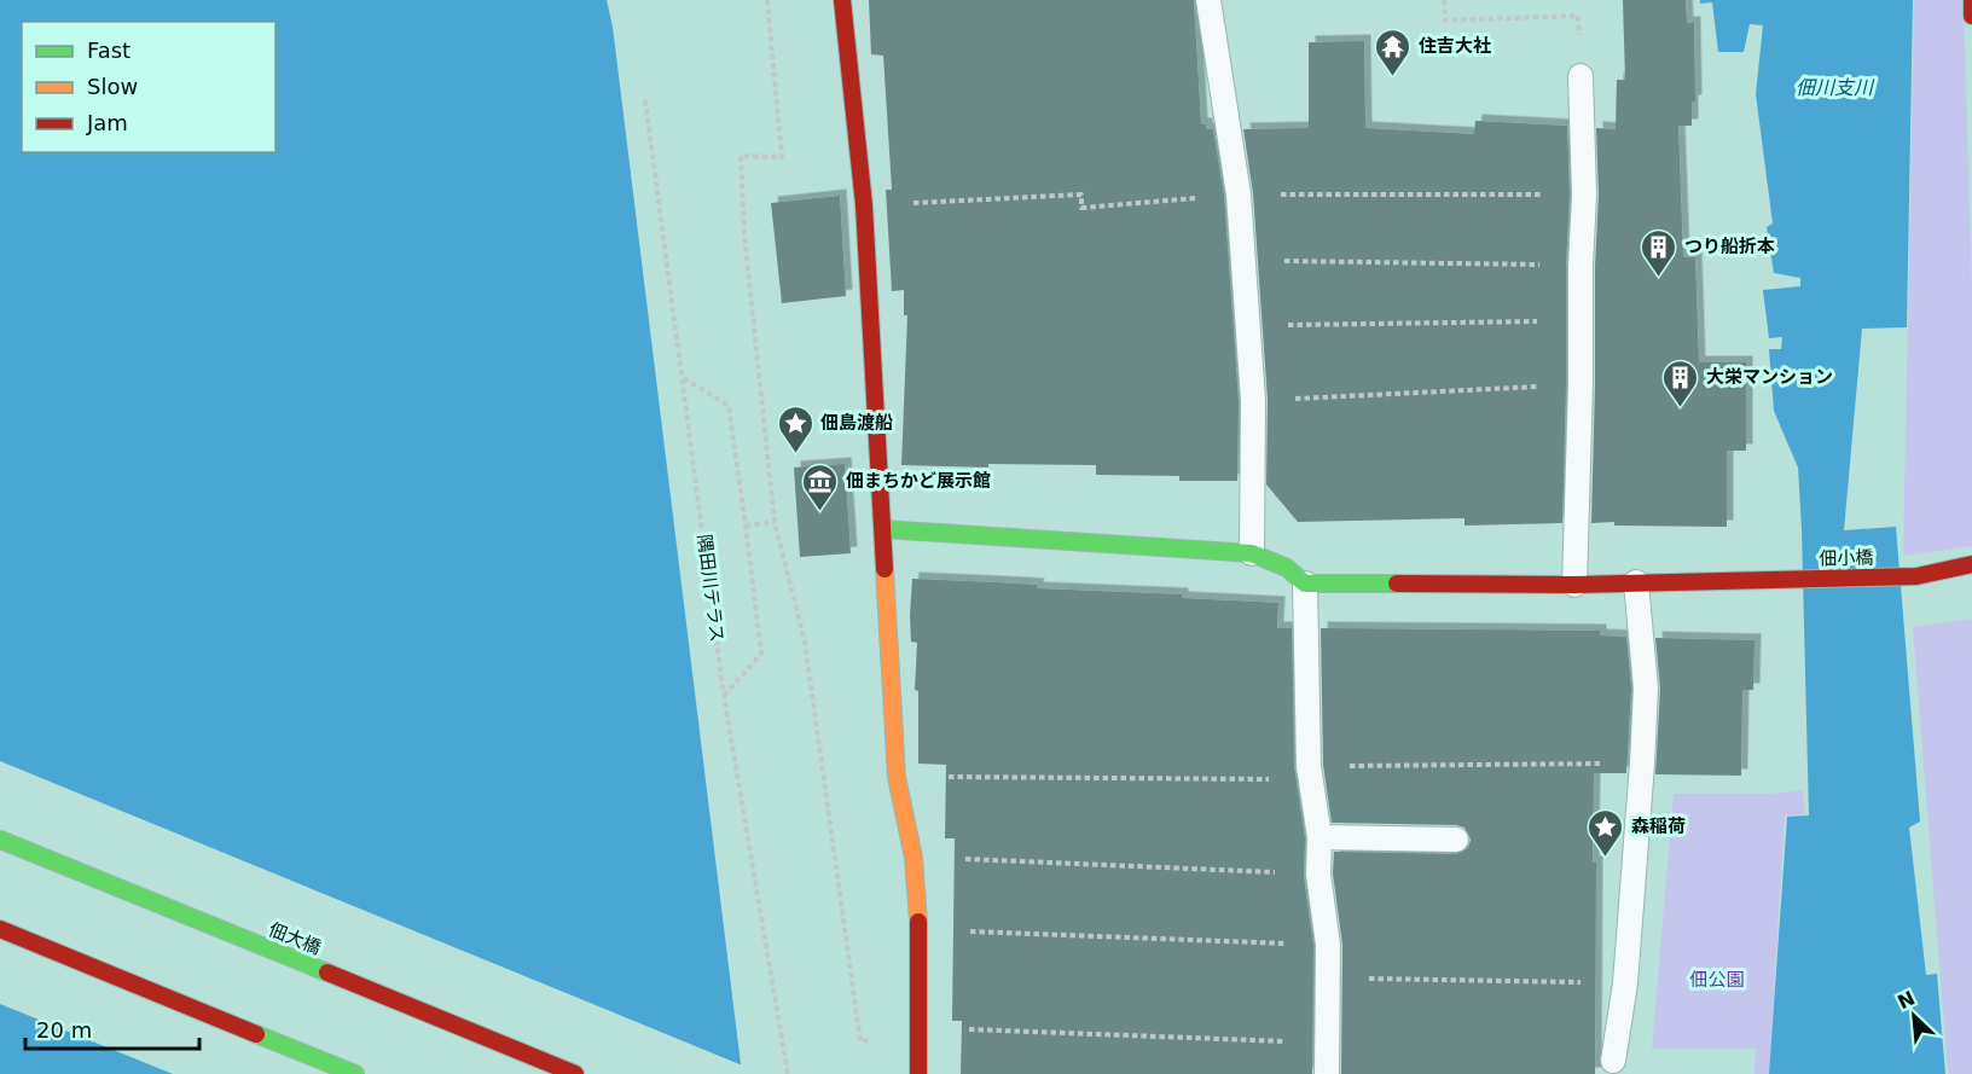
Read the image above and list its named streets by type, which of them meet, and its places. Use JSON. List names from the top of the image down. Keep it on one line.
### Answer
{"streets":{"street":["佃小橋","佃大橋"],"path":["隅田川テラス"]},"water":["佃川支川"],"parks":["佃公園"],"places":{"temple":["住吉大社"],"building":["つり船折本","大栄マンション"],"place":["佃島渡船","森稲荷"],"museum":["佃まちかど展示館"]},"legend":["Fast","Slow","Jam"],"scale_bar":"20 m","north":"top left"}
